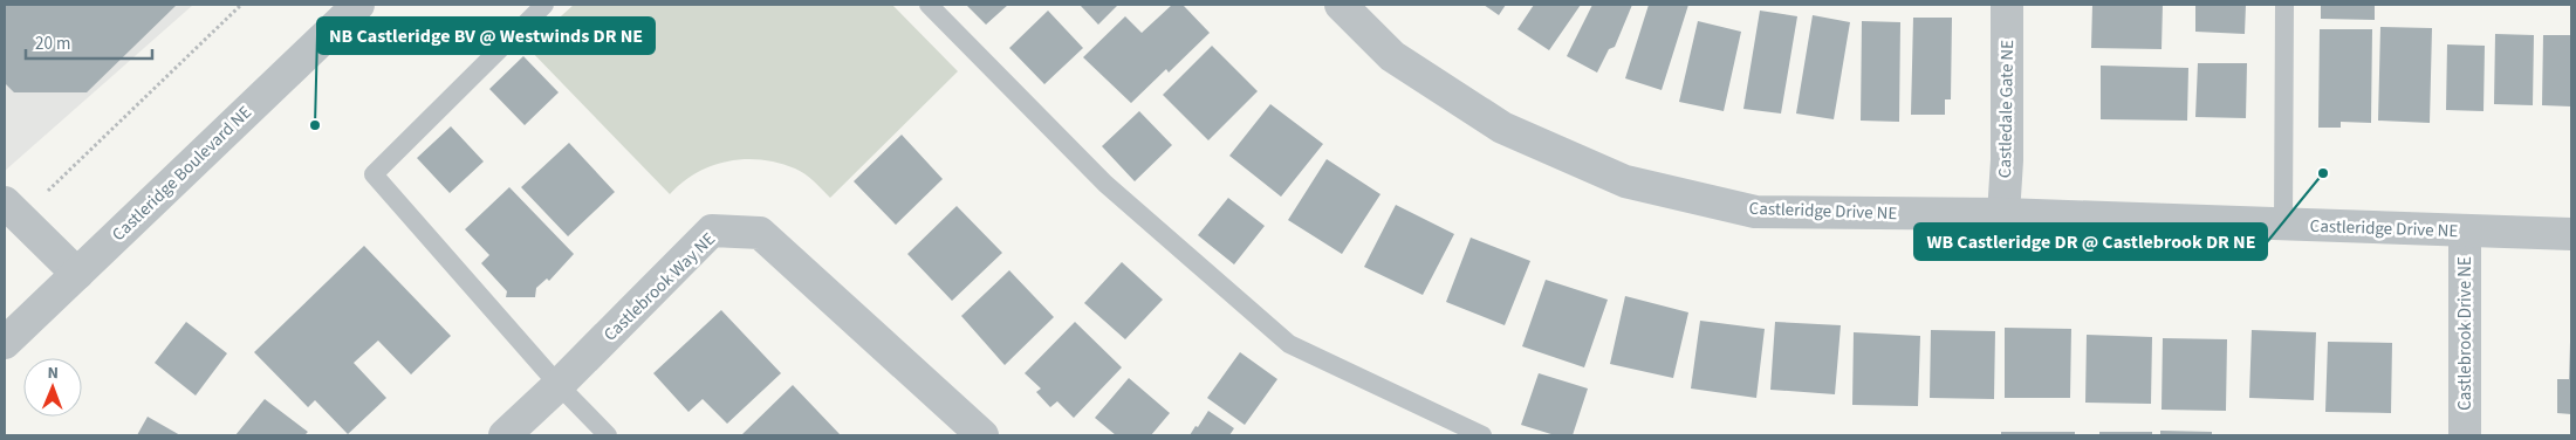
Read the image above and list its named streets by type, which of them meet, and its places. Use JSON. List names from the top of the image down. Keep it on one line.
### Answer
{"streets":{"street":["Castledale Gate NE","Castleridge Boulevard NE","Castleridge Drive NE","Castlebrook Way NE","Castlebrook Drive NE"]},"crossings":[["Castledale Gate NE","Castleridge Drive NE"],["Castleridge Drive NE","Castlebrook Drive NE"]],"places":["NB Castleridge BV @ Westwinds DR NE","WB Castleridge DR @ Castlebrook DR NE"],"scale_bar":"20 m","north":"top"}
